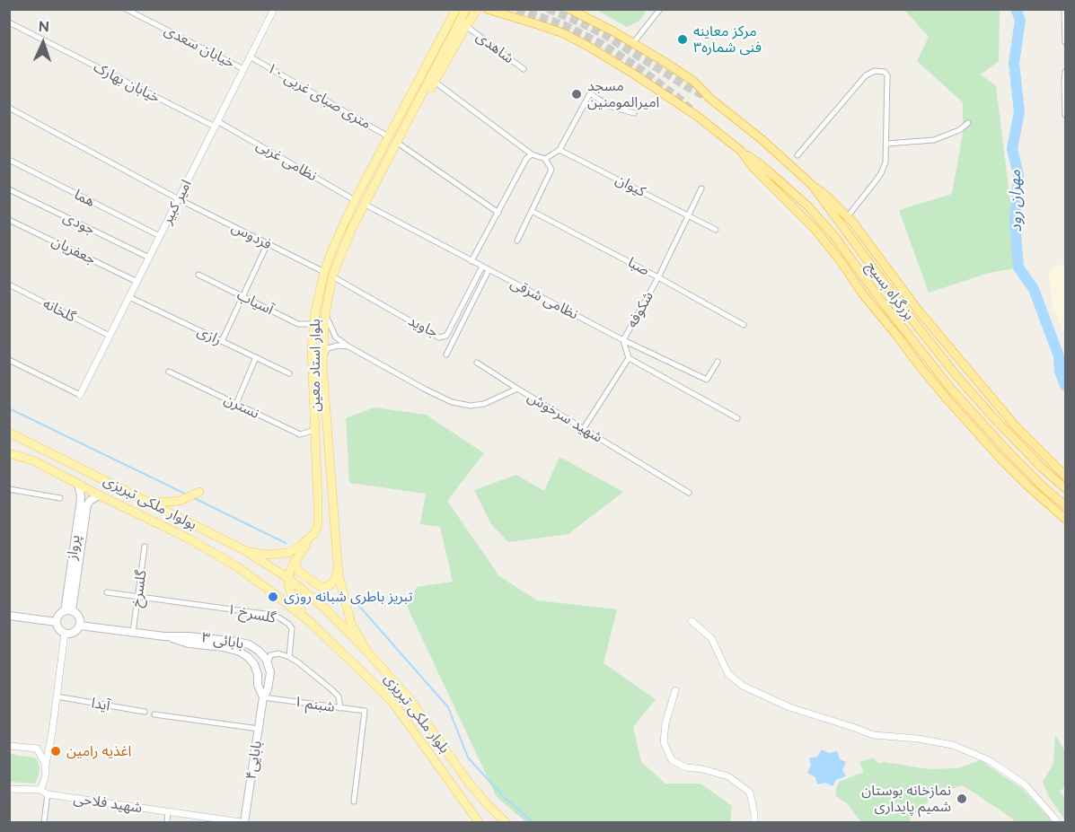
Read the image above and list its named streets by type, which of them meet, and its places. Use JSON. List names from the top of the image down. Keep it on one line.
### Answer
{"streets":{"highway":["بزرگراه بسیج"],"main road":["بلوار استاد معین","بولوار ملکی تبریزی","پرواز","بابائی ۳","بلوار ملکى تبریزى","بابایی۴"],"street":["خیابان سعدی","شاهدی","خیابان بهارک","۱۰ متری صبای غربی","نظامی غربی","کیوان","هما","امیر کبیر","جودی","فردوس","جعفریان","صبا","نظامی شرقی","آسیاب","شکوفه","گلخانه","جاوید","رازی","نسترن","شهید سرخوش","گلسرخ","گلسرخ ۱","آیدا","شبنم ۱","شهید فلاحی"]},"crossings":[["خیابان سعدی","امیر کبیر"],["خیابان بهارک","نظامی غربی"],["خیابان بهارک","امیر کبیر"],["۱۰ متری صبای غربی","امیر کبیر"],["۱۰ متری صبای غربی","بلوار استاد معین"],["نظامی غربی","امیر کبیر"],["نظامی غربی","بلوار استاد معین"],["کیوان","شکوفه"],["هما","امیر کبیر"],["امیر کبیر","جودی"],["امیر کبیر","فردوس"],["امیر کبیر","جعفریان"],["امیر کبیر","گلخانه"],["امیر کبیر","رازی"],["فردوس","جاوید"],["فردوس","بلوار استاد معین"],["صبا","شکوفه"],["نظامی شرقی","شکوفه"],["نظامی شرقی","جاوید"],["نظامی شرقی","بلوار استاد معین"],["آسیاب","بلوار استاد معین"],["جاوید","بلوار استاد معین"],["بلوار استاد معین","نسترن"],["بلوار استاد معین","شهید سرخوش"],["بلوار استاد معین","بلوار ملکى تبریزى"],["بولوار ملکی تبریزی","پرواز"],["بولوار ملکی تبریزی","بلوار ملکى تبریزى"],["پرواز","بابائی ۳"],["گلسرخ","گلسرخ ۱"],["گلسرخ","بابائی ۳"],["بابائی ۳","شبنم ۱"],["بابائی ۳","بابایی۴"],["شبنم ۱","بابایی۴"],["بابایی۴","شهید فلاحی"]],"water":["مهران رود"],"places":["مرکز معاینه فنی شماره۳","مسجد امیرالمومنین","تبریز باطری شبانه روزی","اغذیه رامین","نمازخانه بوستان شمیم پایداری"],"north":"top"}
